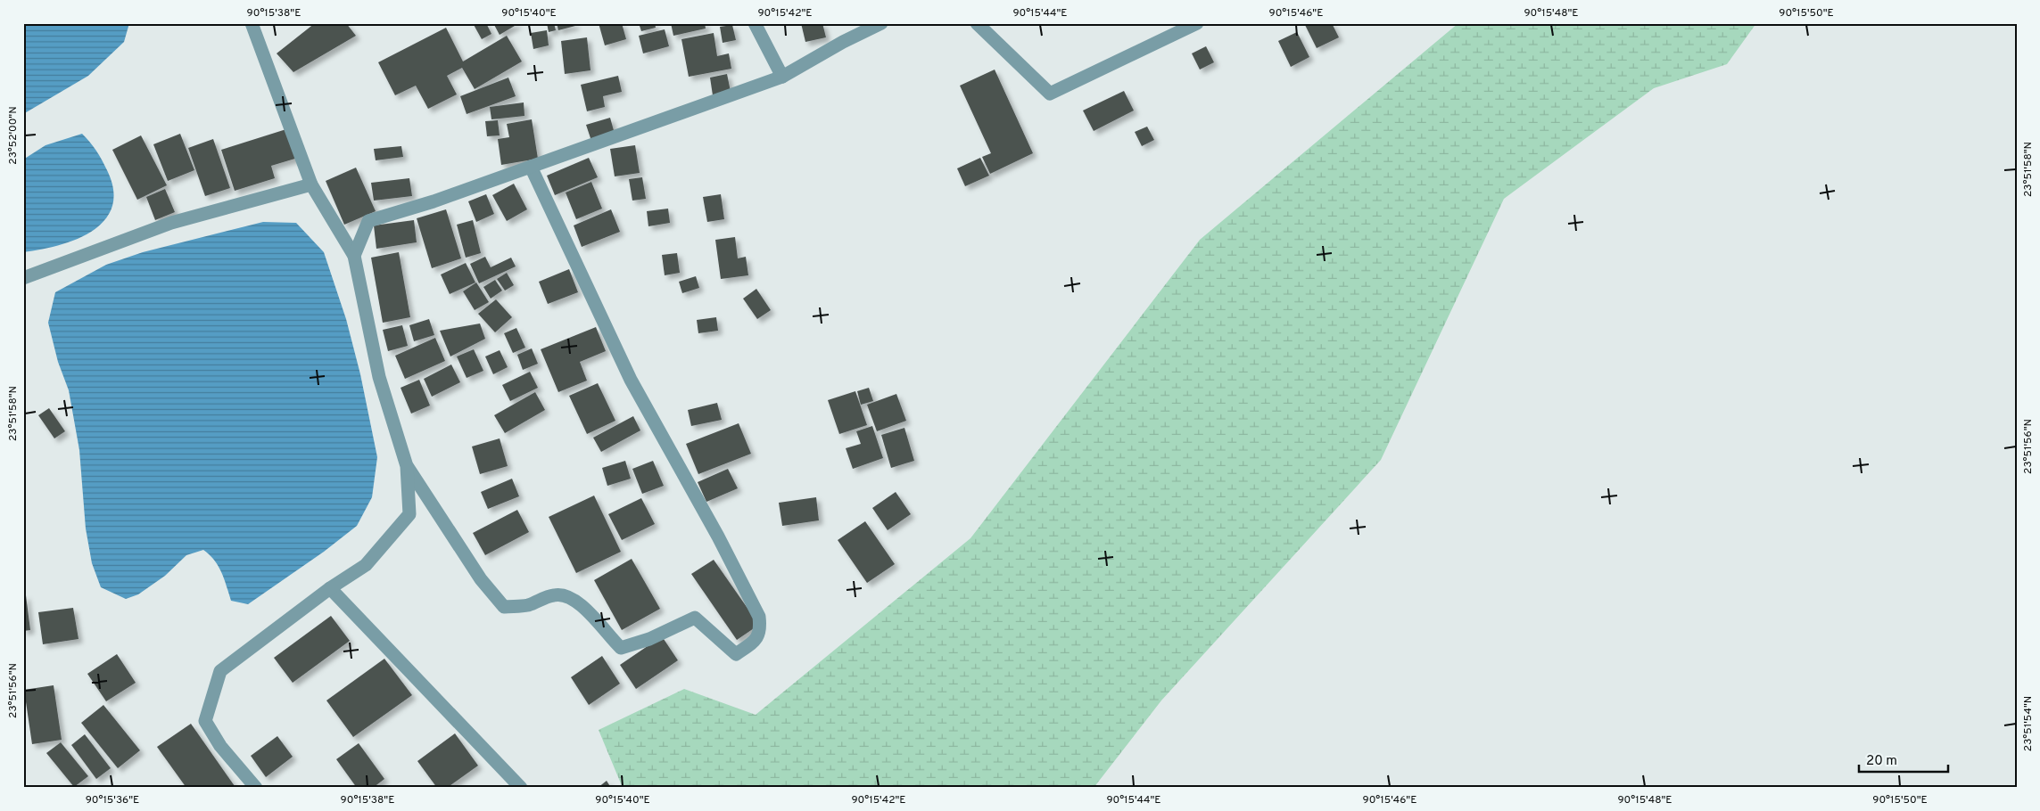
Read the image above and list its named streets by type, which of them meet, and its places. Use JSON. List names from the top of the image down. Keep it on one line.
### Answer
{"scale_bar":"20 m","coordinates":["90°15'38\"E","90°15'40\"E","90°15'42\"E","90°15'44\"E","90°15'46\"E","90°15'48\"E","90°15'50\"E","23°52'00\"N","23°51'58\"N","23°51'56\"N","23°51'54\"N","90°15'36\"E"]}
